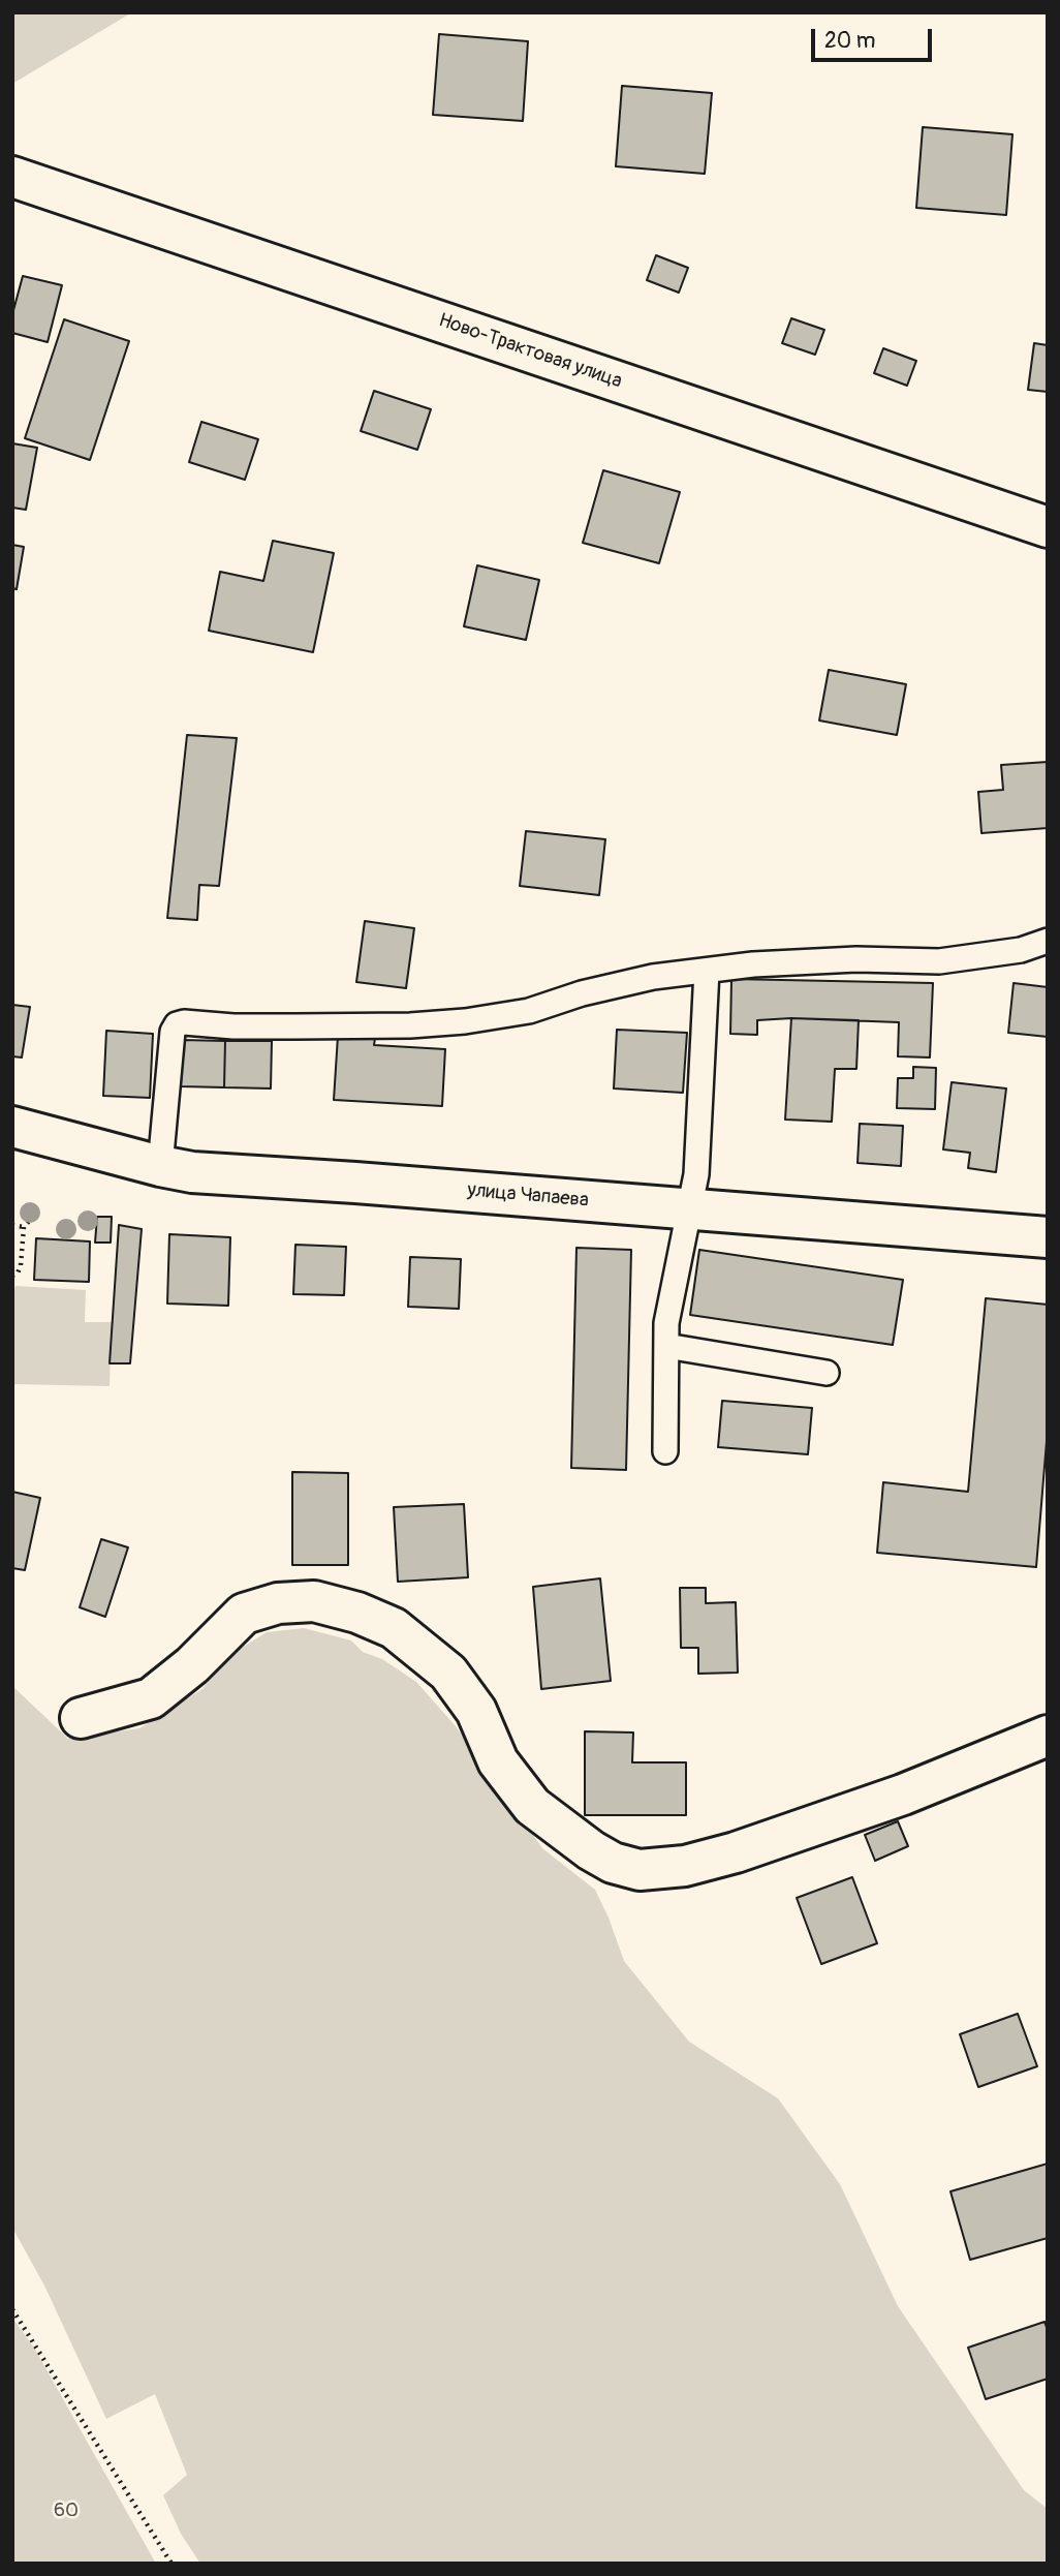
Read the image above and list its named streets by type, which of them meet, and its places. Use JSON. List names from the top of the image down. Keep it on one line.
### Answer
{"streets":{"street":["Ново-Трактовая улица","улица Чапаева"]},"parks":["60"],"scale_bar":"20 m"}
